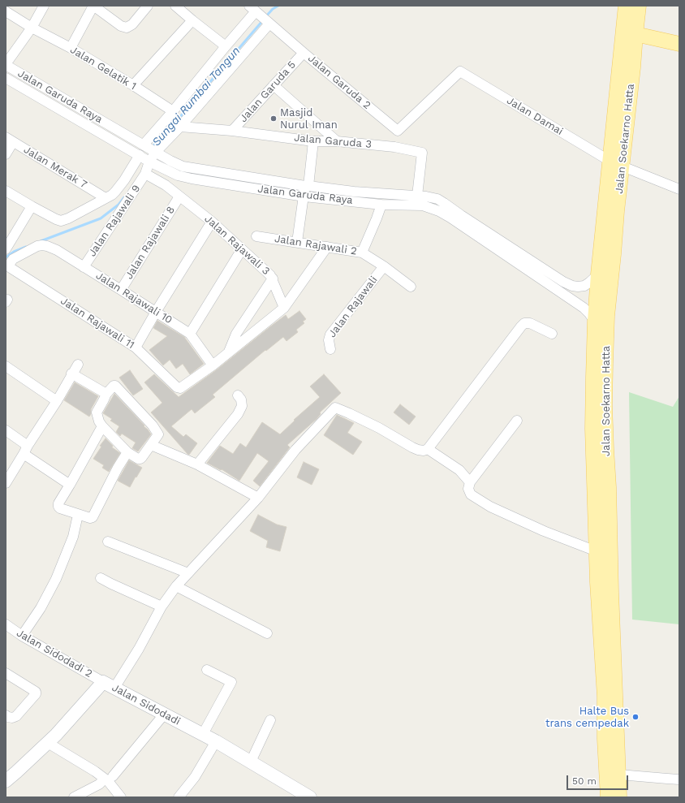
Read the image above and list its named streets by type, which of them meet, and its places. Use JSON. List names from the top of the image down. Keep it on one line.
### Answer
{"streets":{"main road":["Jalan Soekarno Hatta"],"street":["Jalan Gelatik 1","Jalan Garuda 2","Jalan Garuda 5","Jalan Garuda Raya","Jalan Damai","Jalan Garuda 3","Jalan Merak 7","Jalan Rajawali 9","Jalan Rajawali 8","Jalan Rajawali 3","Jalan Rajawali 2","Jalan Rajawali 10","Jalan Rajawali","Jalan Rajawali 11","Jalan Sidodadi 2","Jalan Sidodadi"]},"crossings":[["Jalan Garuda 2","Jalan Garuda 5"],["Jalan Garuda 2","Jalan Damai"],["Jalan Garuda 5","Jalan Garuda 3"],["Jalan Garuda Raya","Jalan Soekarno Hatta"],["Jalan Garuda Raya","Jalan Garuda 3"],["Jalan Garuda Raya","Jalan Rajawali 9"],["Jalan Garuda Raya","Jalan Rajawali 2"],["Jalan Damai","Jalan Soekarno Hatta"],["Jalan Rajawali 9","Jalan Rajawali 3"],["Jalan Rajawali 9","Jalan Rajawali 10"],["Jalan Rajawali 8","Jalan Rajawali 3"],["Jalan Rajawali 8","Jalan Rajawali 10"],["Jalan Rajawali 10","Jalan Rajawali 11"],["Jalan Sidodadi 2","Jalan Sidodadi"]],"water":["Sungai Rumbai Tangun"],"places":["Masjid Nurul Iman","Halte Bus trans cempedak"],"scale_bar":"50 m"}
